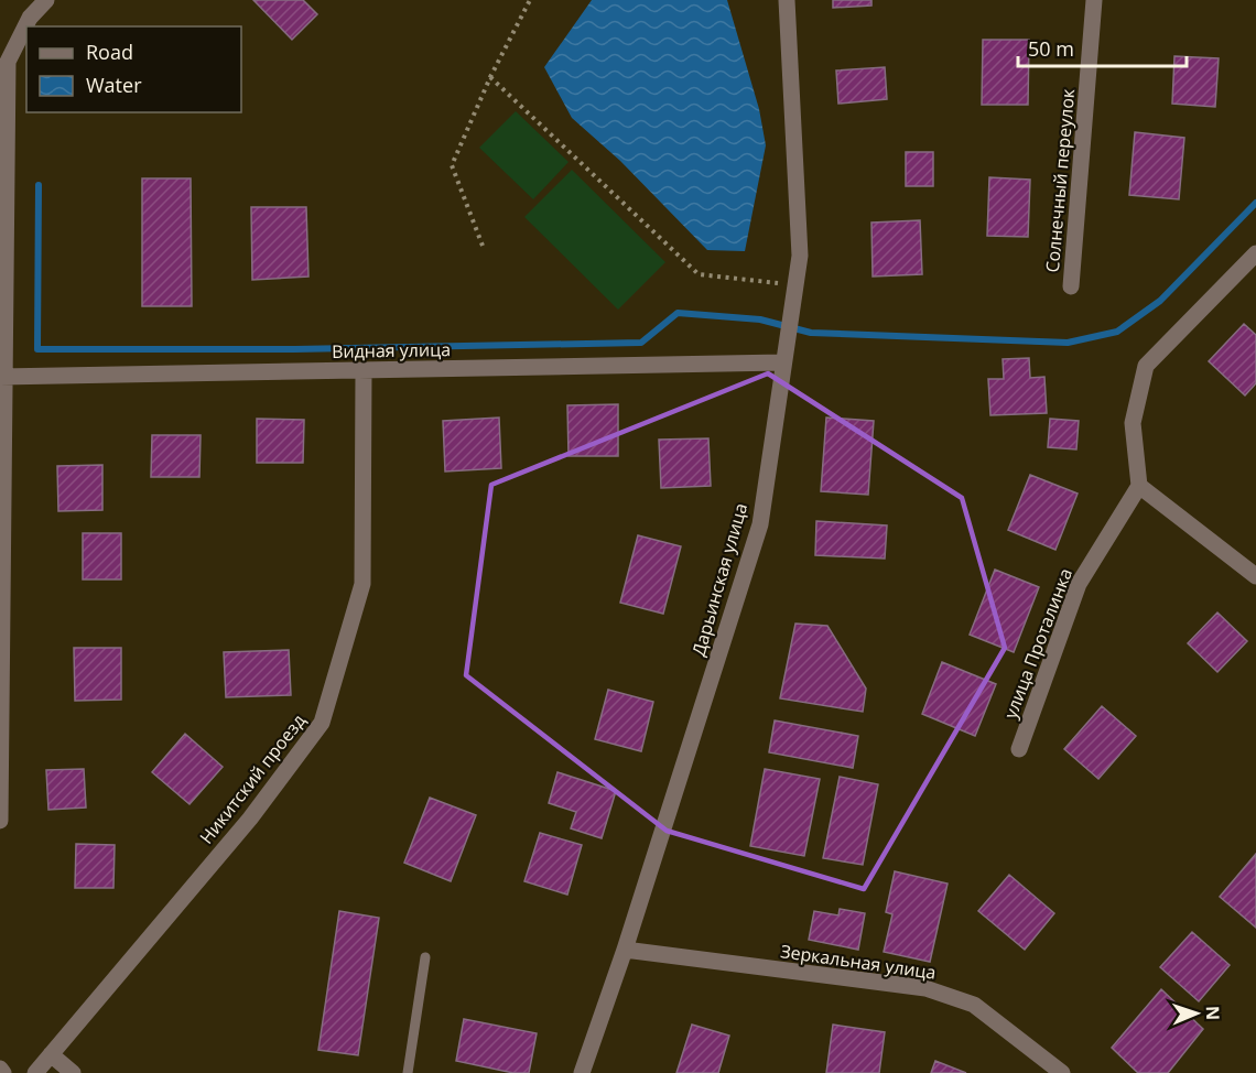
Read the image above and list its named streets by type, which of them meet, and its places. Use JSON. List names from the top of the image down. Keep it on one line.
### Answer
{"streets":{"street":["Солнечный переулок","Видная улица","Дарьинская улица","улица Проталинка","Никитский проезд","Зеркальная улица"]},"crossings":[["Видная улица","Дарьинская улица"],["Видная улица","Никитский проезд"],["Дарьинская улица","Зеркальная улица"]],"legend":["Road","Water"],"scale_bar":"50 m","north":"right"}
